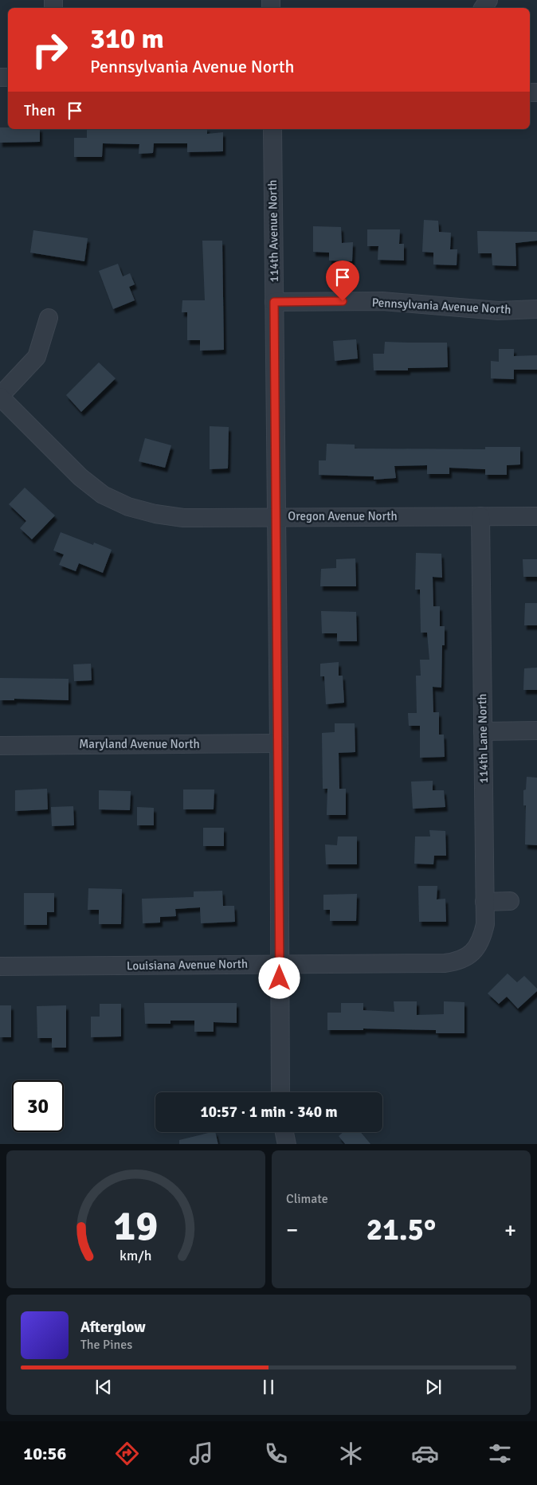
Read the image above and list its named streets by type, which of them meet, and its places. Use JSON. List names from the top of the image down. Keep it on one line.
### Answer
{"streets":{"street":["114th Avenue North","Pennsylvania Avenue North","Oregon Avenue North","114th Lane North","Maryland Avenue North","Louisiana Avenue North"]},"crossings":[["114th Avenue North","Pennsylvania Avenue North"],["114th Avenue North","Oregon Avenue North"],["114th Avenue North","Maryland Avenue North"],["114th Avenue North","Louisiana Avenue North"],["Oregon Avenue North","114th Lane North"],["114th Lane North","Louisiana Avenue North"]],"page":{"turn":["310 m","Pennsylvania Avenue North"],"then":"Then","limit":"30","trip":"10:57 · 1 min · 340 m","tile":"Climate","heat":["−","21.5°","+"],"song":["Afterglow","The Pines"],"tabs":"10:56","gauge":["19","km/h"]}}
